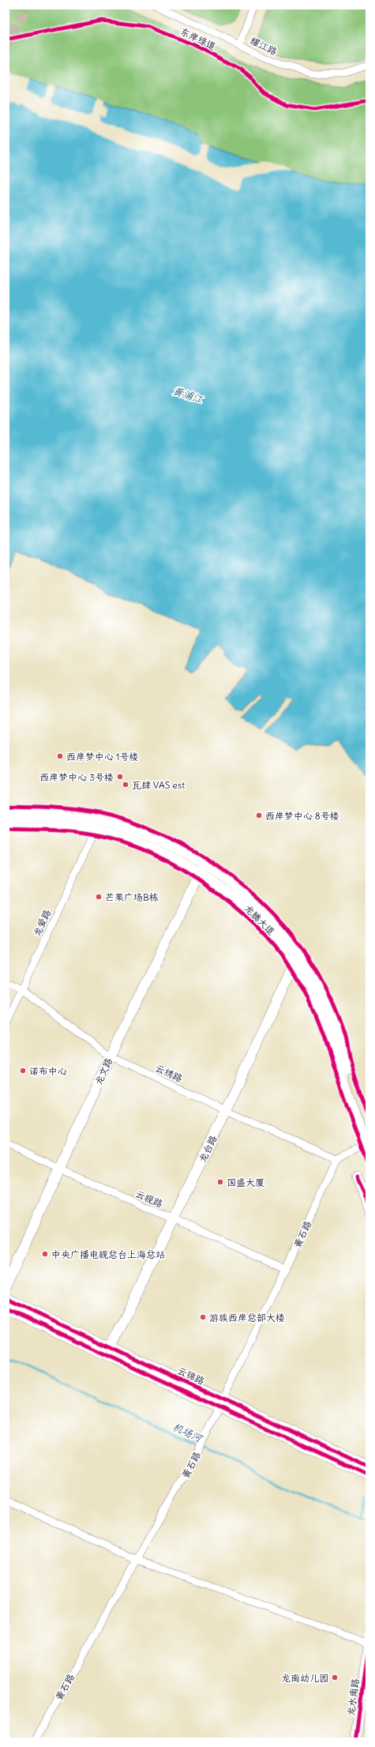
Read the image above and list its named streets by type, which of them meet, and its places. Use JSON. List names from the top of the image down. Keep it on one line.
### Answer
{"streets":{"main road":["龙腾大道","龙文路","龙台路","云锦路","龙水南路"],"street":["耀江路","龙爱路","云绣路","云视路","黄石路"],"cycle path":["东岸绿道"]},"crossings":[["龙腾大道","龙爱路"],["龙腾大道","龙文路"],["龙腾大道","龙台路"],["龙爱路","云绣路"],["龙文路","云绣路"],["龙文路","云视路"],["云绣路","龙台路"],["云绣路","黄石路"],["龙台路","云视路"],["龙台路","云锦路"],["云视路","黄石路"],["黄石路","云锦路"]],"water":["黄浦江","机场河"],"places":["西岸梦中心 1号楼","西岸梦中心 3号楼","瓦肆 VAS est","西岸梦中心 8号楼","芒果广场B栋","诺布中心","国盛大厦","中央广播电视总台上海总站","游族西岸总部大楼","龙南幼儿园"]}
